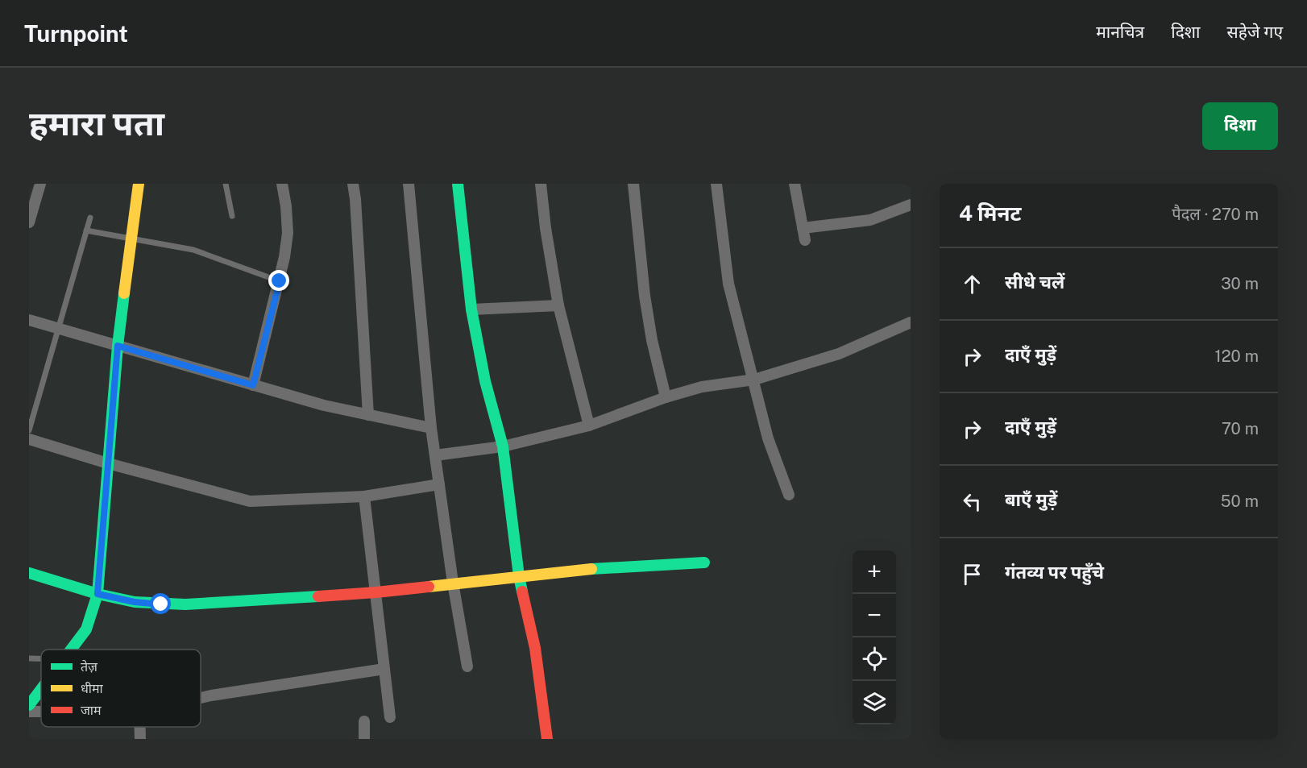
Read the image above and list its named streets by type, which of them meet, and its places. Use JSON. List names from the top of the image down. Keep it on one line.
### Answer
{"legend":["तेज़","धीमा","जाम"],"page":{"header":"Turnpoint","nav":["मानचित्र","दिशा","सहेजे गए"],"buttons":"दिशा","title":"हमारा पता","heading":["4 मिनट","पैदल · 270 m"],"list":[["सीधे चलें","30 m"],["दाएँ मुड़ें","120 m"],["दाएँ मुड़ें","70 m"],["बाएँ मुड़ें","50 m"],"गंतव्य पर पहुँचे"],"map_buttons":["+","−"]}}
